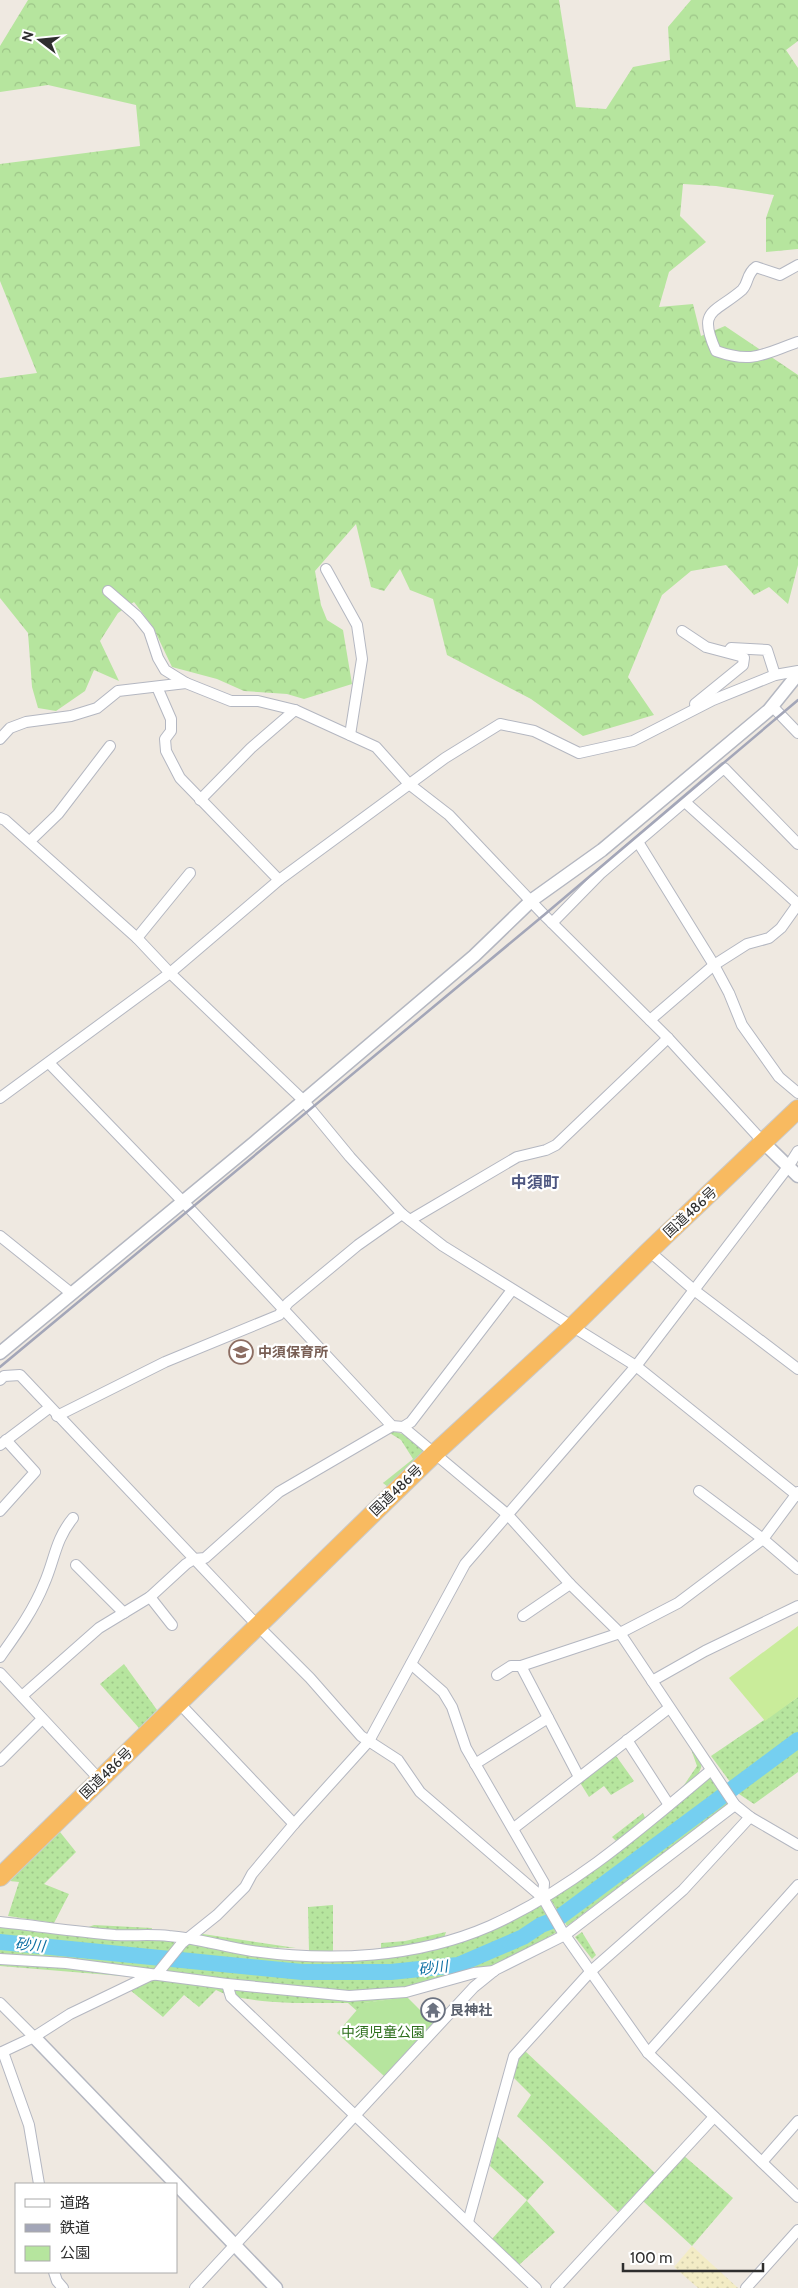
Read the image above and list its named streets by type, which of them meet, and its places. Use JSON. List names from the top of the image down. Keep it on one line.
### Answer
{"streets":{"highway":["国道486号"]},"districts":["中須町"],"water":["砂川"],"parks":["中須児童公園"],"places":{"school or university":["中須保育所"],"temple":["艮神社"]},"legend":["道路","鉄道","公園"],"scale_bar":"100 m","north":"left"}
